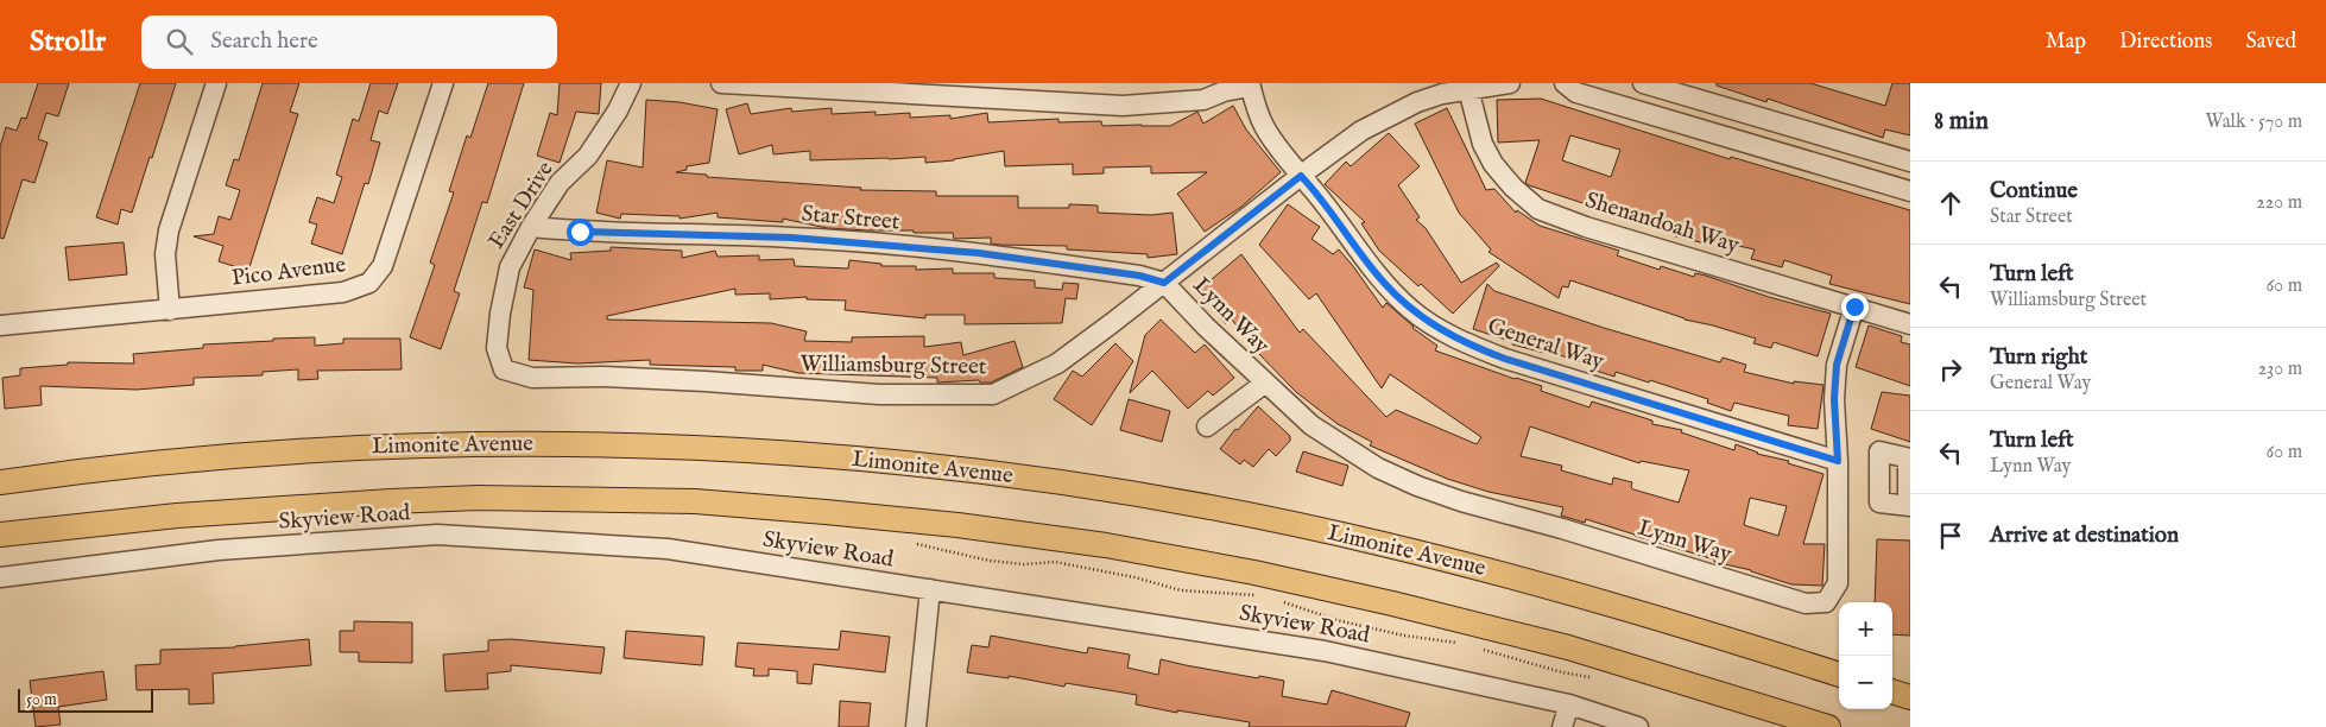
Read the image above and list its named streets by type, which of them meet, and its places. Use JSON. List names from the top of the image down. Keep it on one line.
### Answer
{"streets":{"main road":["Limonite Avenue"],"street":["East Drive","Star Street","Shenandoah Way","Pico Avenue","Lynn Way","General Way","Williamsburg Street","Skyview Road"]},"crossings":[["East Drive","Star Street"],["East Drive","Williamsburg Street"],["Star Street","Lynn Way"],["Star Street","Williamsburg Street"],["Shenandoah Way","Lynn Way"],["Shenandoah Way","Williamsburg Street"],["Lynn Way","General Way"],["Lynn Way","Williamsburg Street"],["General Way","Williamsburg Street"]],"scale_bar":"50 m","page":{"header":"Strollr","search":"Search here","nav":["Map","Directions","Saved"],"heading":["8 min","Walk · 570 m"],"list":[["Continue","Star Street","220 m"],["Turn left","Williamsburg Street","60 m"],["Turn right","General Way","230 m"],["Turn left","Lynn Way","60 m"],"Arrive at destination"],"map_buttons":["+","−"],"scale":"50 m"}}
